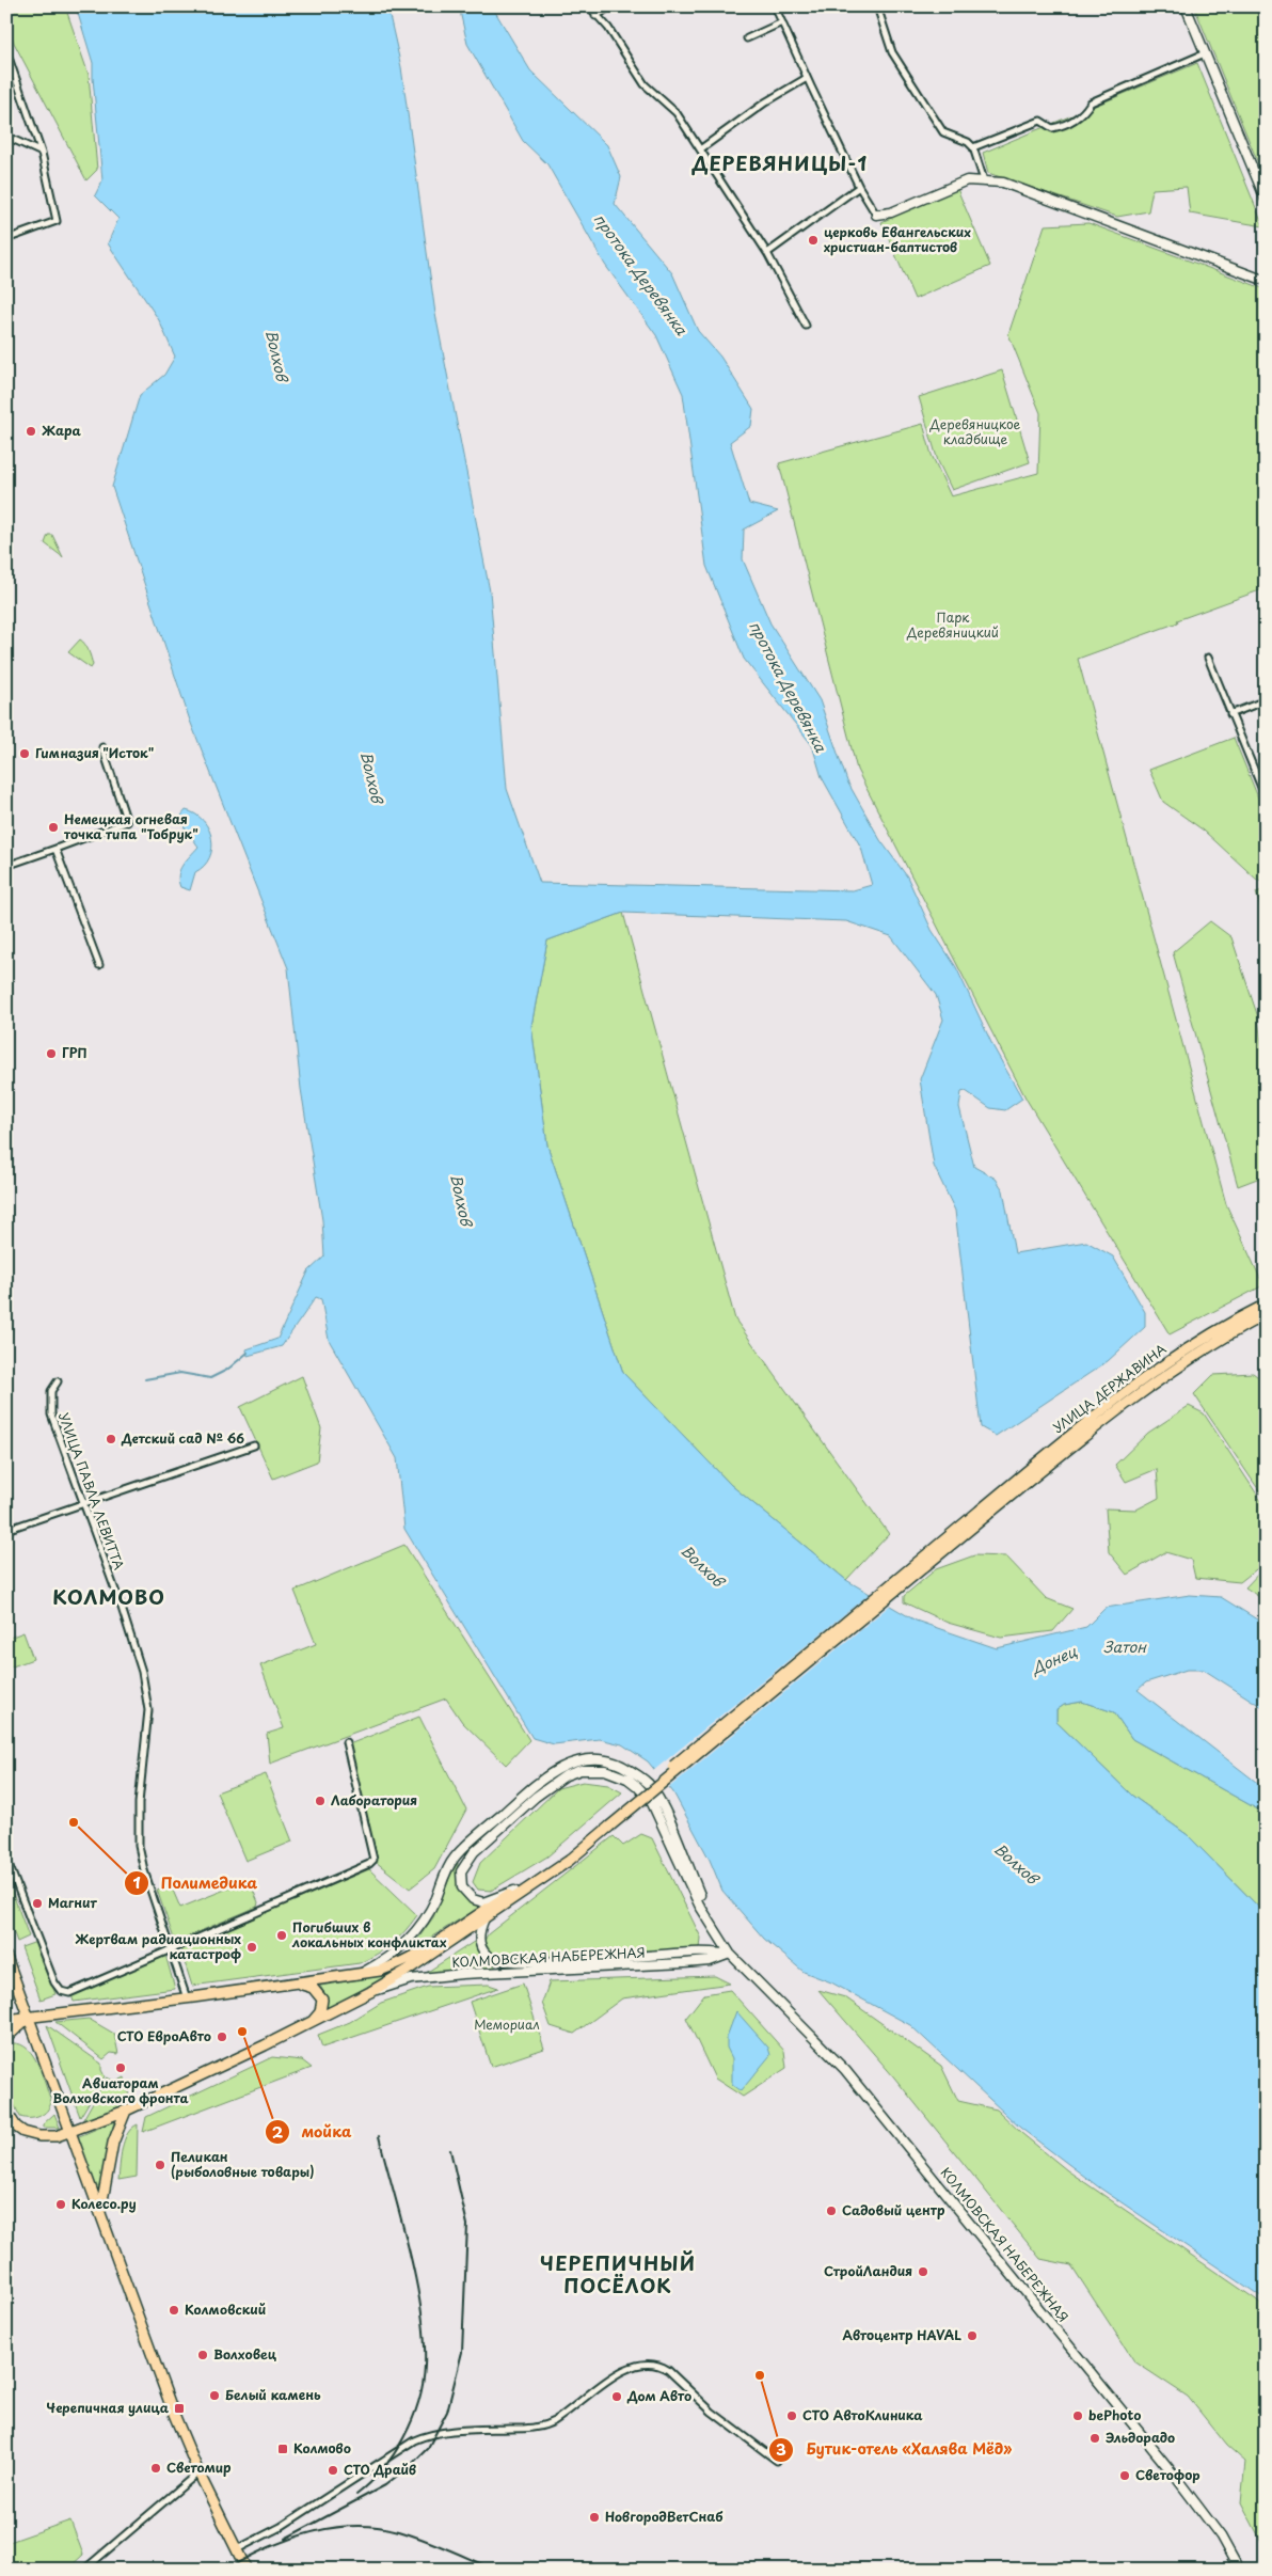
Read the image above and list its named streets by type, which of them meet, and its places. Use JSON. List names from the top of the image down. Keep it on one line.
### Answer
{"streets":{"main road":["УЛИЦА ДЕРЖАВИНА","КОЛМОВСКАЯ НАБЕРЕЖНАЯ"],"street":["УЛИЦА ПАВЛА ЛЕВИТТА"]},"districts":["ДЕРЕВЯНИЦЫ-1","КОЛМОВО","ЧЕРЕПИЧНЫЙ ПОСЁЛОК"],"water":["протока Деревянка","Волхов","Затон","Донец"],"parks":["Деревяницкое кладбище","Парк Деревяницкий","Мемориал"],"places":{"other":["церковь Евангельских христиан-баптистов","Жара","Гимназия \"Исток\"","Немецкая огневая точка типа \"Тобрук\"","ГРП","Детский сад № 66","Лаборатория","Полимедика","Магнит","Погибших в локальных конфликтах","Жертвам радиационных катастроф","мойка","СТО ЕвроАвто","Авиаторам Волховского фронта","Пеликан (рыболовные товары)","Колесо.ру","Садовый центр","СтройЛандия","Колмовский","Автоцентр HAVAL","Волховец","Бутик-отель «Халява Мёд»","Белый камень","Дом Авто","СТО АвтоКлиника","bePhoto","Эльдорадо","Светомир","СТО Драйв","Светофор","НовгородВетСнаб"],"transit":["Черепичная улица","Колмово"]}}
